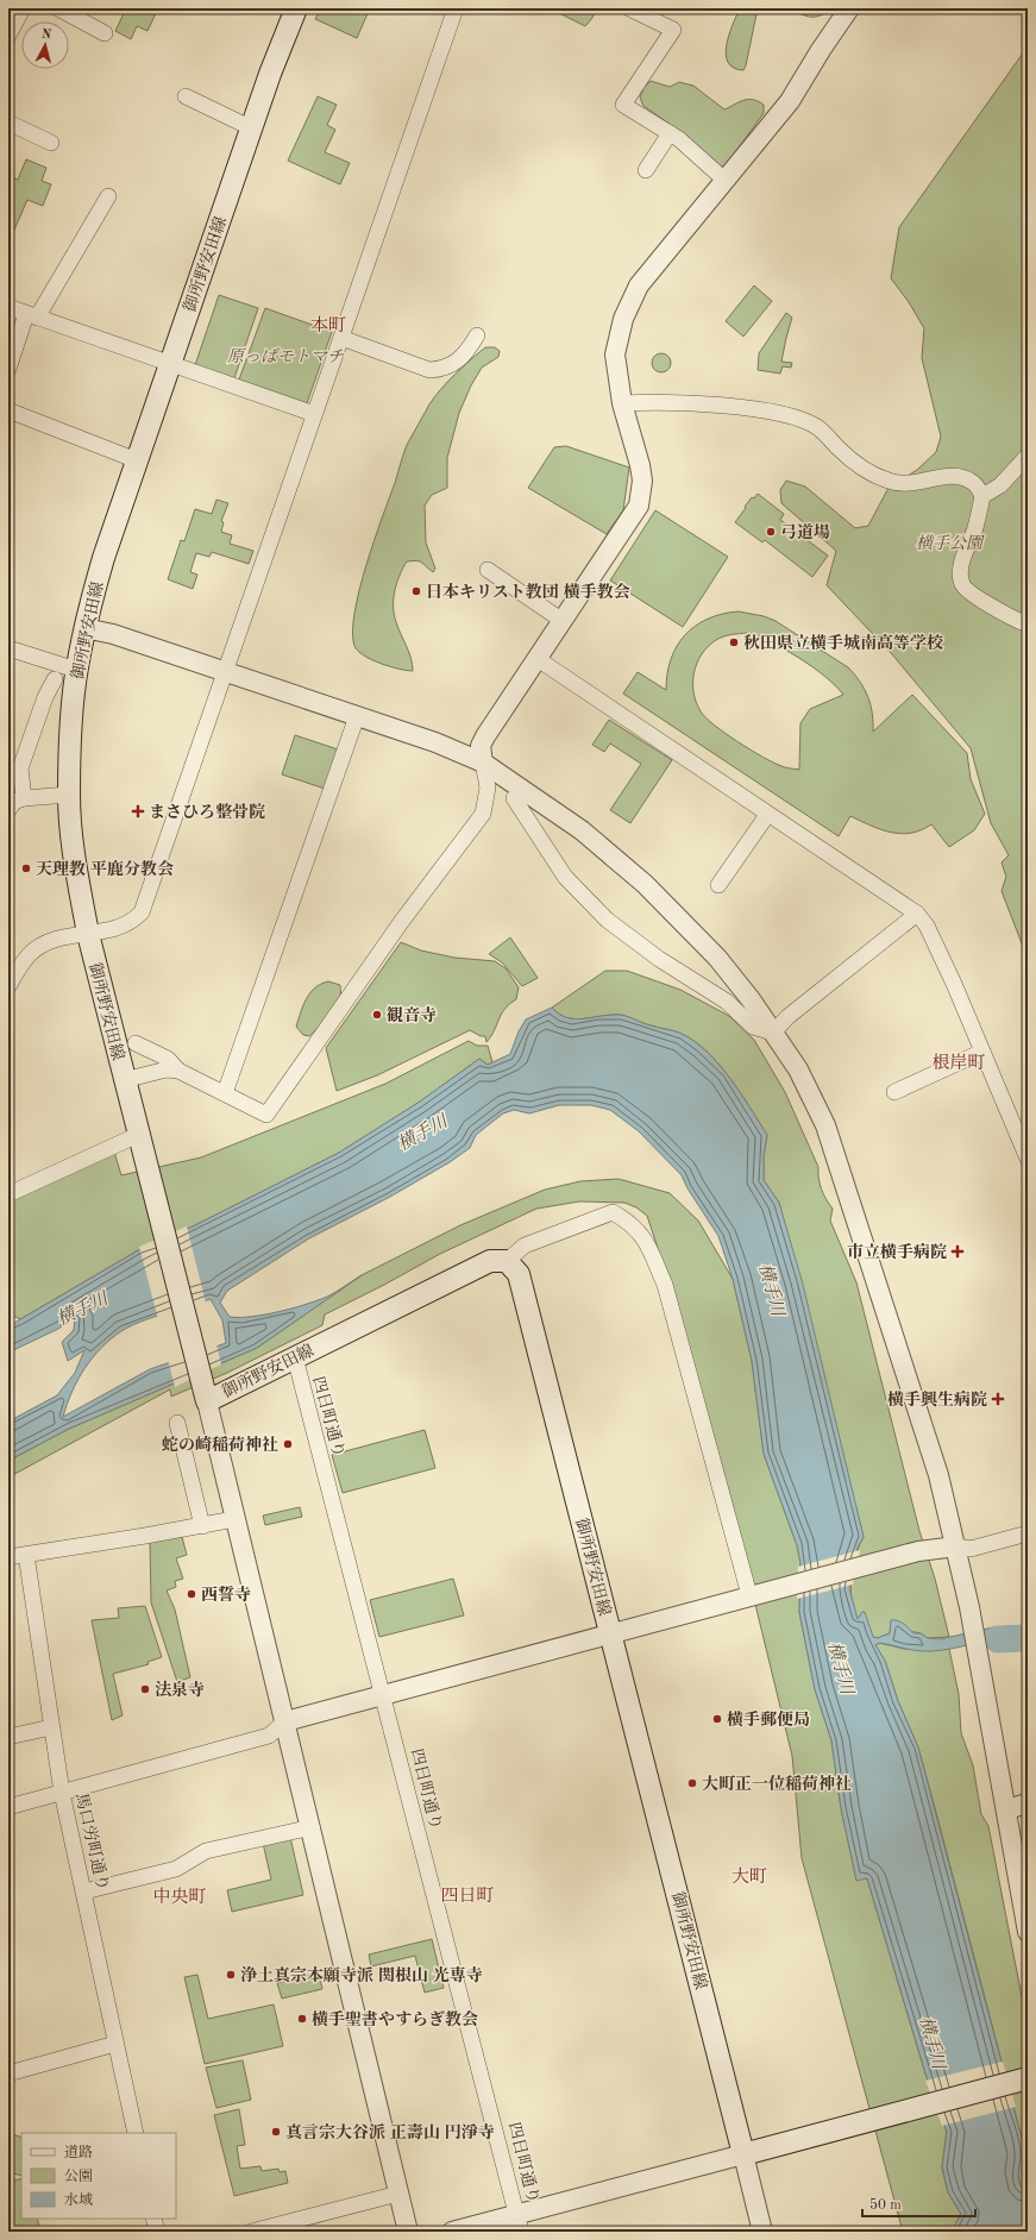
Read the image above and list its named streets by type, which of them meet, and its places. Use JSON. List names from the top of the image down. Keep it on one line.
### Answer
{"streets":{"main road":["御所野安田線"],"street":["四日町通り","馬口労町通り"]},"crossings":[["御所野安田線","四日町通り"]],"districts":["本町","根岸町","大町","四日町","中央町"],"water":["横手川"],"parks":["原っぱモトマチ","横手公園"],"places":{"other":["弓道場","日本キリスト教団 横手教会","秋田県立横手城南高等学校","天理教 平鹿分教会","観音寺","蛇の崎稲荷神社","西誓寺","法泉寺","横手郵便局","大町正一位稲荷神社","浄土真宗本願寺派 関根山 光専寺","横手聖書やすらぎ教会","真言宗大谷派 正壽山 円淨寺"],"health":["まさひろ整骨院","市立横手病院","横手興生病院"]},"legend":["道路","公園","水域"],"scale_bar":"50 m","north":"top"}
